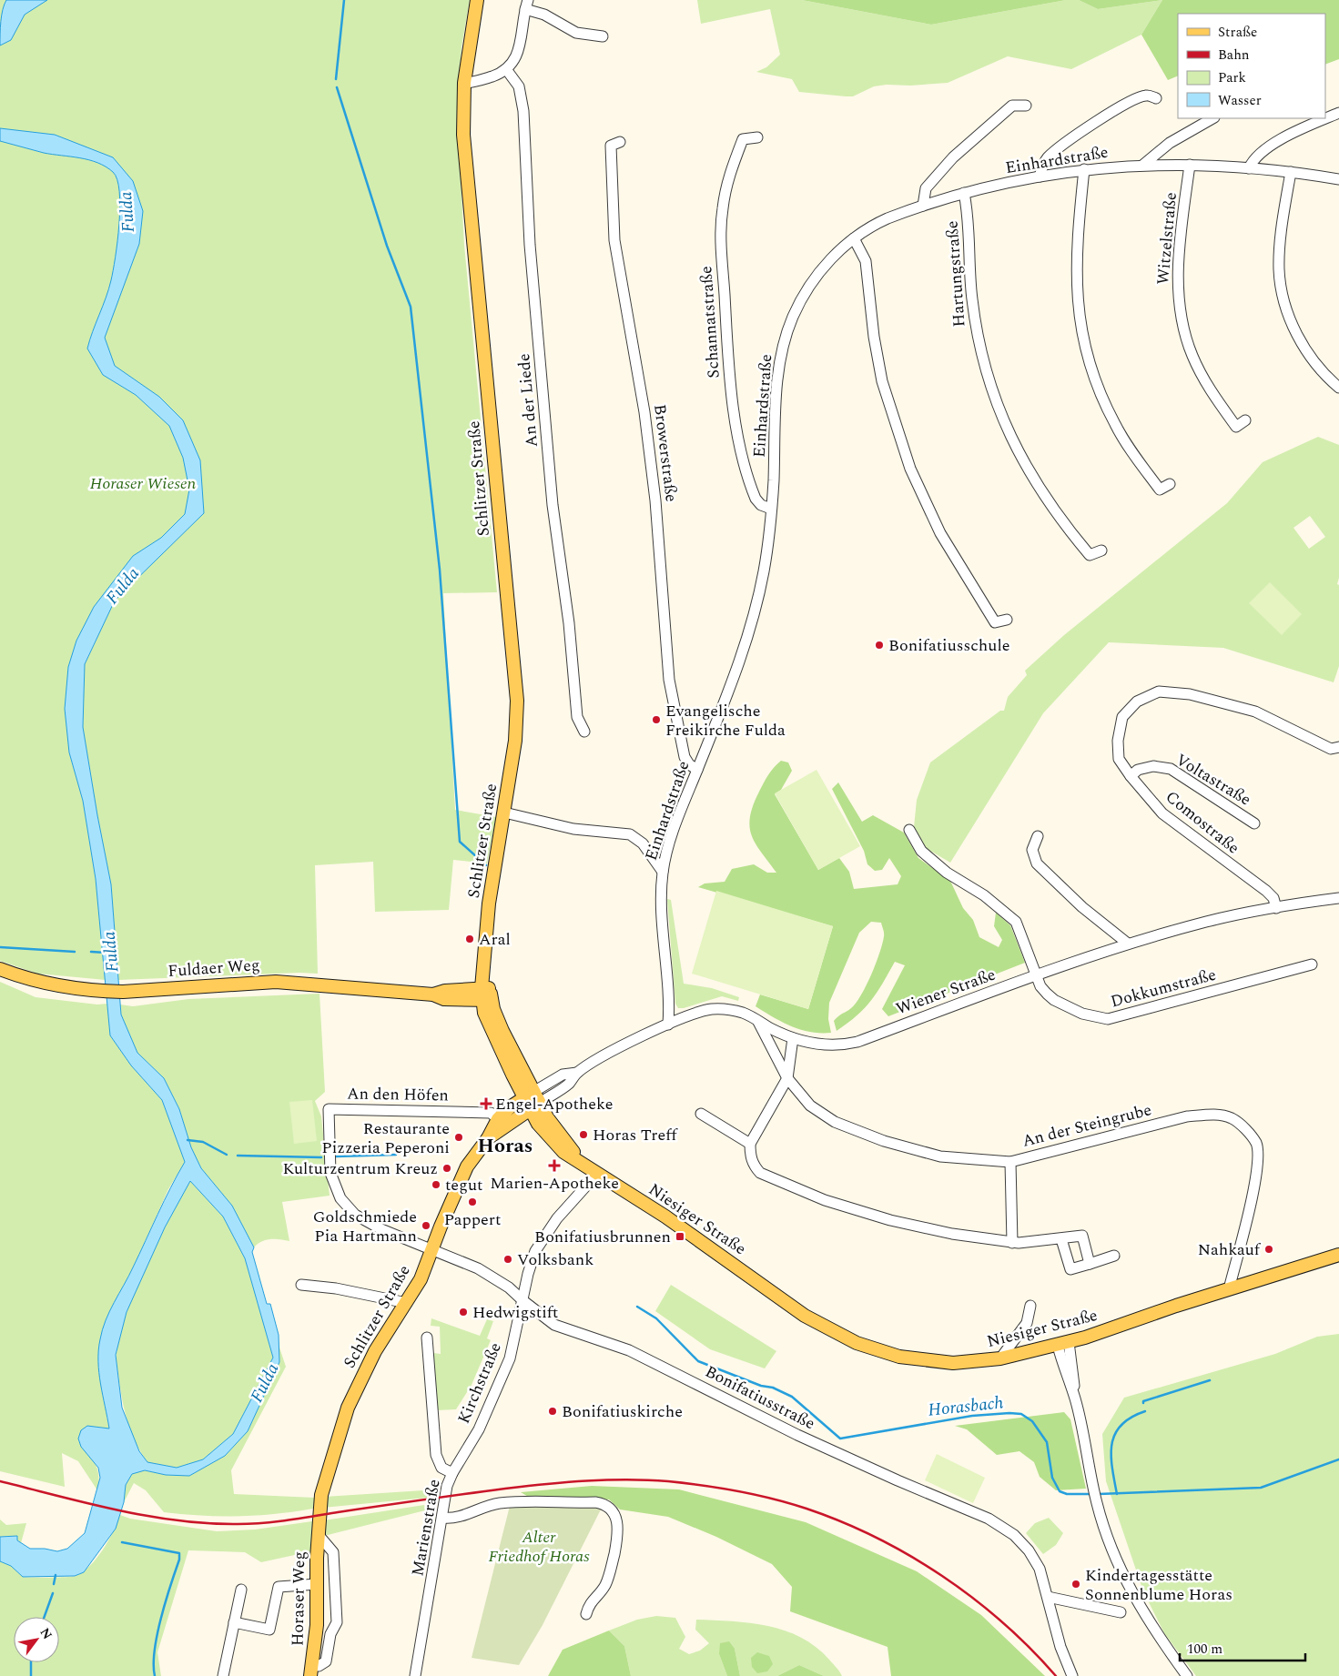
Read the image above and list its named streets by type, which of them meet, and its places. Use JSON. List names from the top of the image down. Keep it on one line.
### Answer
{"streets":{"main road":["Schlitzer Straße","Fuldaer Weg","Niesiger Straße","Horaser Weg"],"street":["Einhardstraße","Witzelstraße","Hartungstraße","Schannatstraße","An der Liede","Browerstraße","Voltastraße","Comostraße","Dokkumstraße","Wiener Straße","An den Höfen","An der Steingrube","Kirchstraße","Bonifatiusstraße","Marienstraße"]},"crossings":[["Einhardstraße","Witzelstraße"],["Einhardstraße","Hartungstraße"],["Einhardstraße","Schannatstraße"],["Einhardstraße","Browerstraße"],["Einhardstraße","Wiener Straße"],["Schlitzer Straße","Fuldaer Weg"],["Schlitzer Straße","Wiener Straße"],["Schlitzer Straße","An den Höfen"],["Schlitzer Straße","Niesiger Straße"],["Schlitzer Straße","Bonifatiusstraße"],["Schlitzer Straße","Horaser Weg"],["Voltastraße","Comostraße"],["Comostraße","Wiener Straße"],["Dokkumstraße","Wiener Straße"],["Wiener Straße","An der Steingrube"],["Wiener Straße","Niesiger Straße"],["An den Höfen","Bonifatiusstraße"],["An der Steingrube","Niesiger Straße"],["Niesiger Straße","Kirchstraße"],["Kirchstraße","Bonifatiusstraße"],["Kirchstraße","Marienstraße"]],"districts":["Horas"],"water":["Fulda","Horasbach"],"parks":["Horaser Wiesen","Alter Friedhof Horas"],"places":{"other":["Bonifatiusschule","Evangelische Freikirche Fulda","Aral","Horas Treff","Restaurante Pizzeria Peperoni","Kulturzentrum Kreuz","tegut","Pappert","Goldschmiede Pia Hartmann","Nahkauf","Volksbank","Hedwigstift","Bonifatiuskirche","Kindertagesstätte Sonnenblume Horas"],"health":["Engel-Apotheke","Marien-Apotheke"],"transit":["Bonifatiusbrunnen"]},"legend":["Straße","Bahn","Park","Wasser"],"scale_bar":"100 m","north":"top right"}
